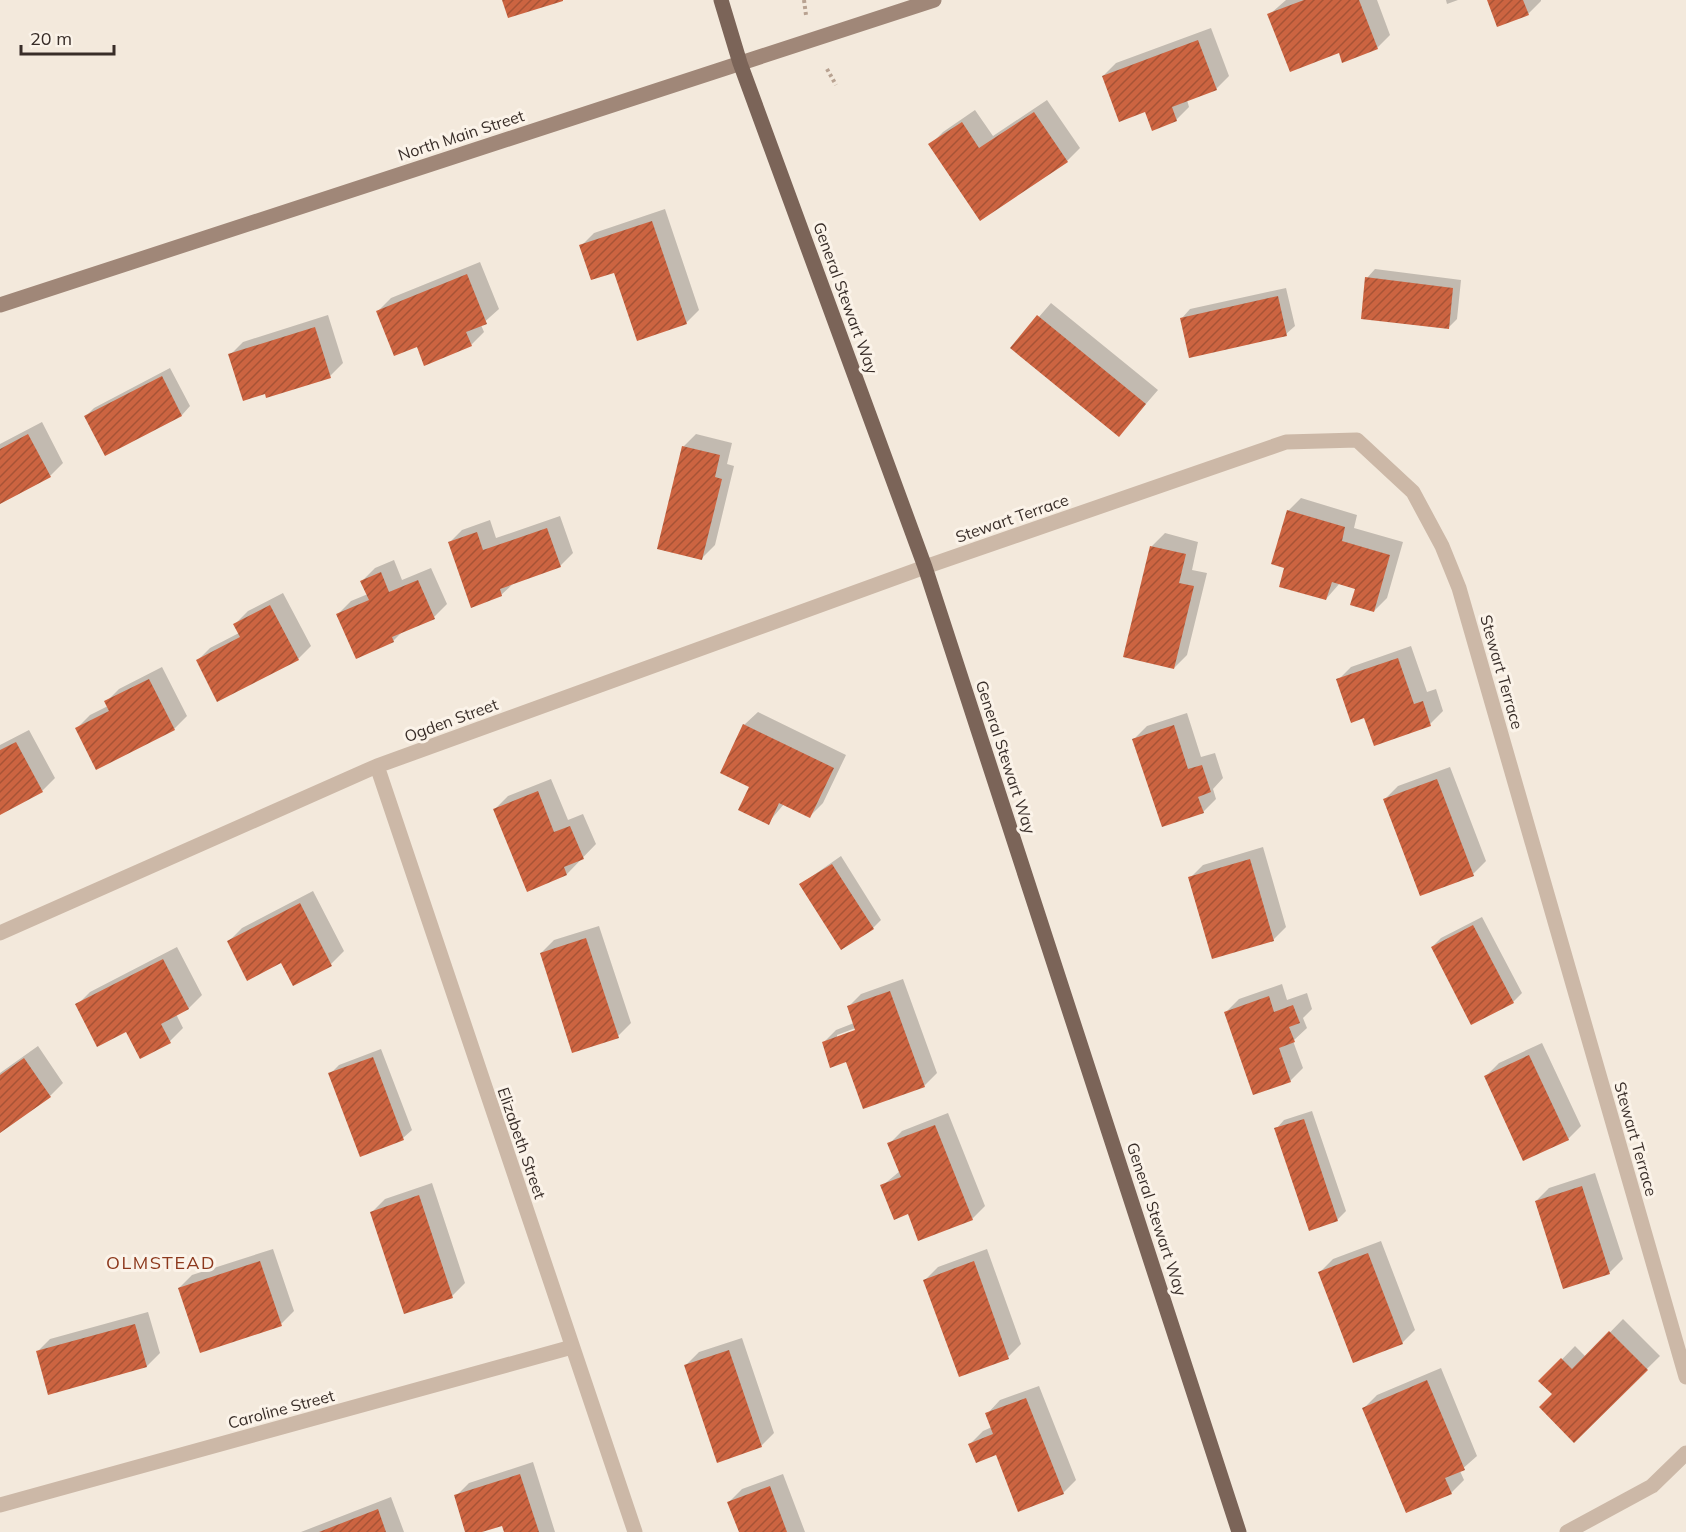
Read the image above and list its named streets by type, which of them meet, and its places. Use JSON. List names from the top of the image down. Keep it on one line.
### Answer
{"streets":{"main road":["General Stewart Way"],"street":["North Main Street","Stewart Terrace","Ogden Street","Elizabeth Street","Caroline Street"]},"crossings":[["North Main Street","General Stewart Way"],["General Stewart Way","Stewart Terrace"],["General Stewart Way","Ogden Street"],["Stewart Terrace","Ogden Street"],["Ogden Street","Elizabeth Street"],["Elizabeth Street","Caroline Street"]],"districts":["OLMSTEAD"],"scale_bar":"20 m"}
